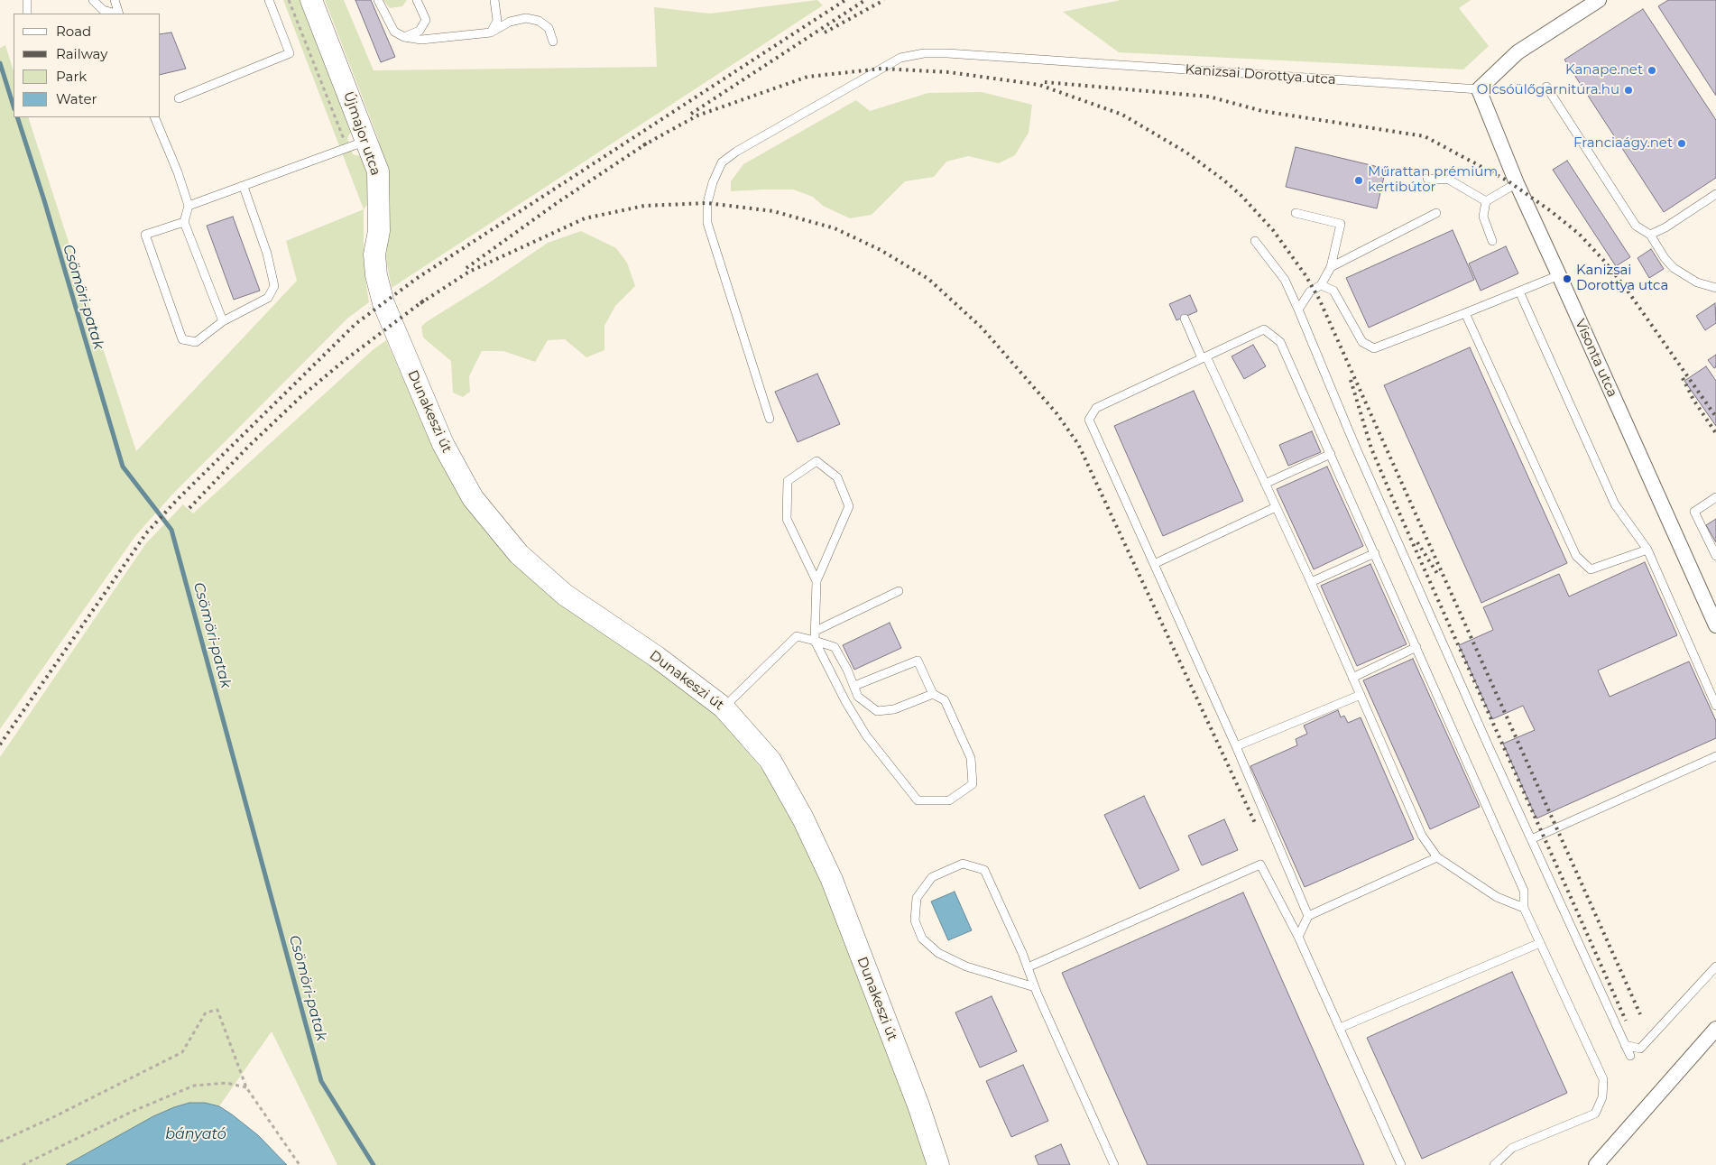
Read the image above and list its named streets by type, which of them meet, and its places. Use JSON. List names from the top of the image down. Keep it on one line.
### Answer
{"streets":{"street":["Újmajor utca","Visonta utca","Dunakeszi út"],"lane":["Kanizsai Dorottya utca"]},"crossings":[["Kanizsai Dorottya utca","Visonta utca"],["Újmajor utca","Dunakeszi út"]],"water":["Csömöri-patak","bányató"],"places":["Kanape.net","Olcsóülőgarnitúra.hu","Franciaágy.net","Műrattan prémium kertibútor","Kanizsai Dorottya utca"],"legend":["Road","Railway","Park","Water"]}
